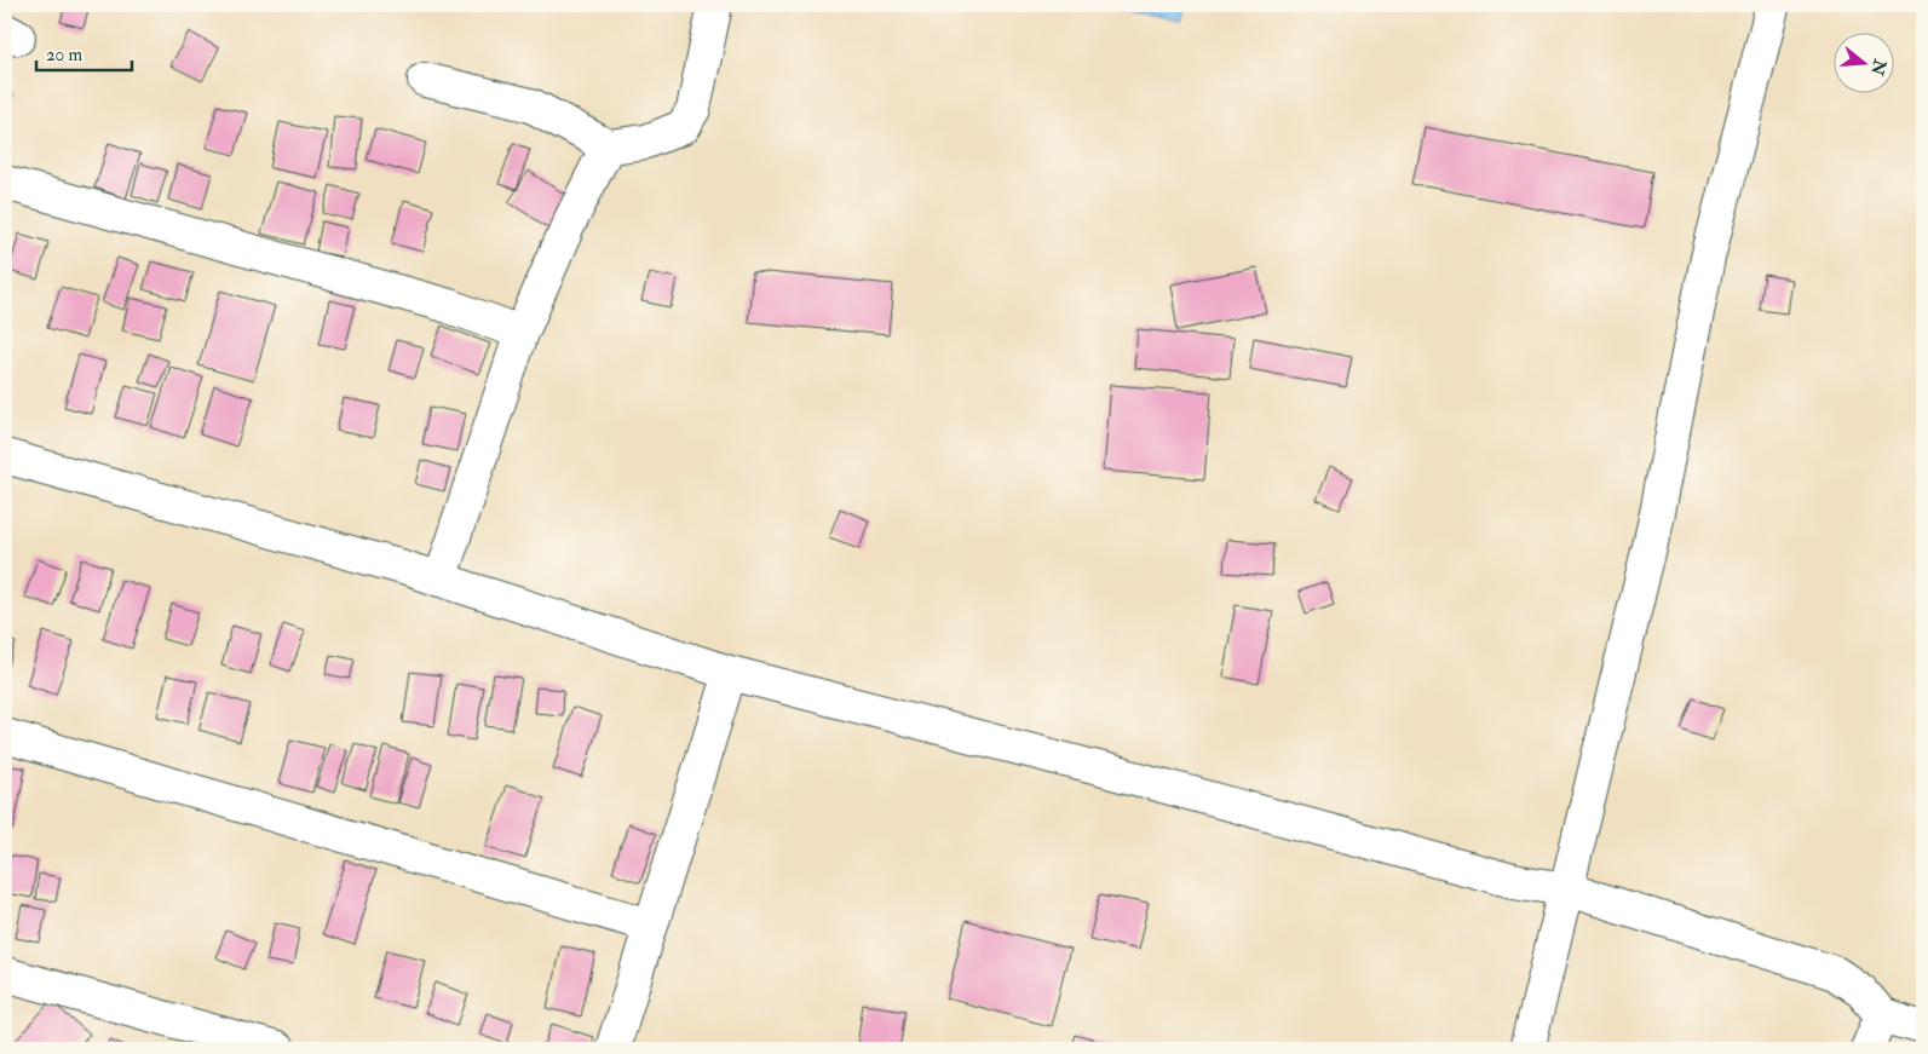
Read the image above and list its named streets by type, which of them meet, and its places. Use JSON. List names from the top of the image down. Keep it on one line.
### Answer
{"scale_bar":"20 m","north":"right"}
